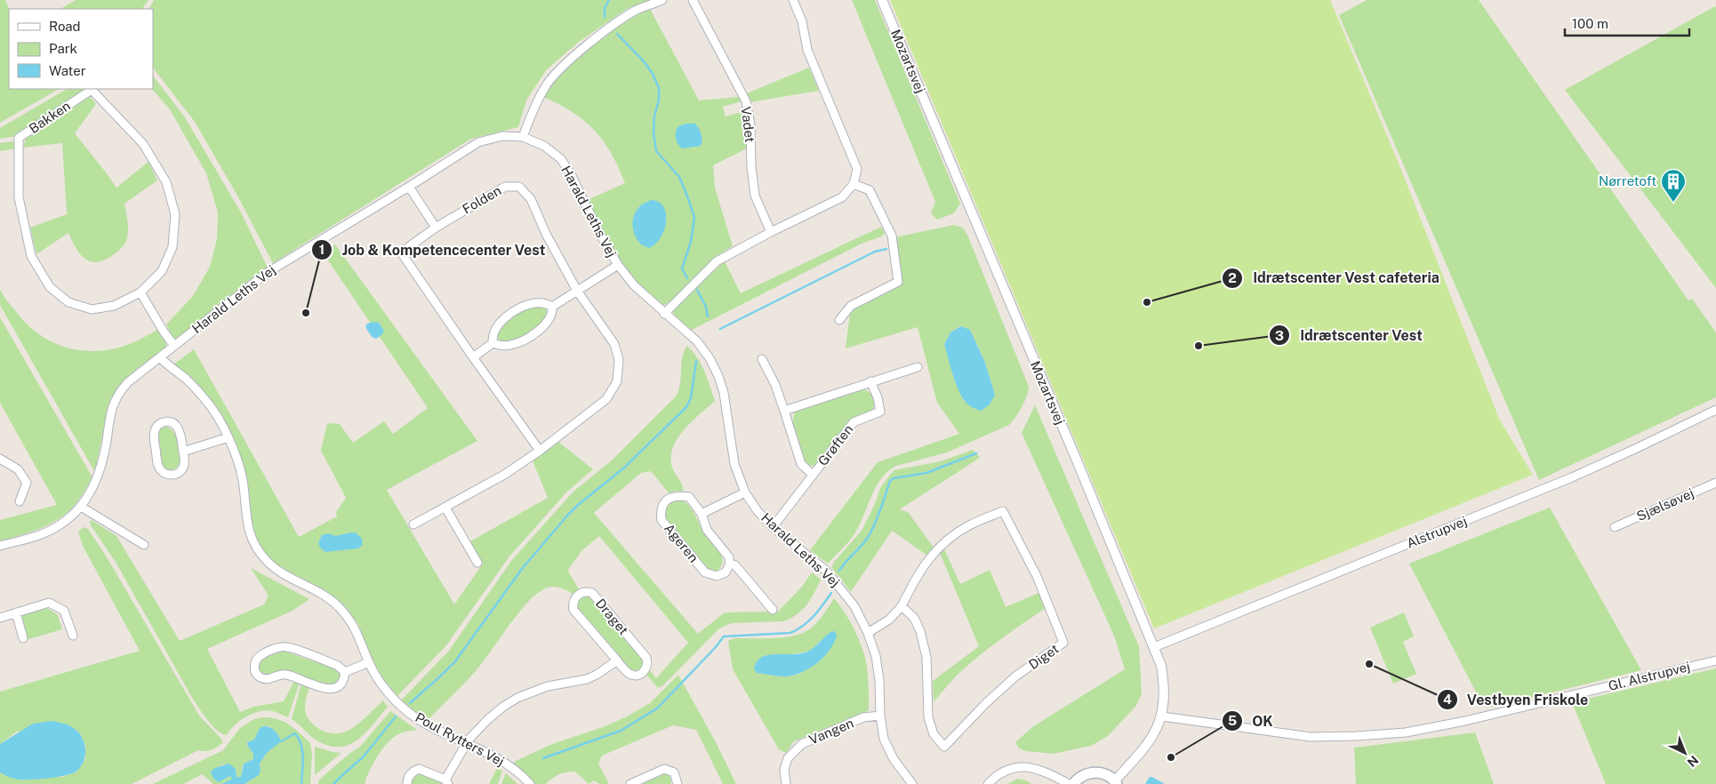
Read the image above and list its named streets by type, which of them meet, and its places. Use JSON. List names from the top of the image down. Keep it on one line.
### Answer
{"streets":{"street":["Mozartsvej","Bakken","Vadet","Folden","Harald Leths Vej","Grøften","Sjælsøvej","Alstrupvej","Ageren","Draget","Diget","Gl. Alstrupvej","Vangen","Poul Rytters Vej"]},"crossings":[["Mozartsvej","Alstrupvej"],["Mozartsvej","Gl. Alstrupvej"],["Harald Leths Vej","Grøften"],["Harald Leths Vej","Diget"],["Harald Leths Vej","Vangen"],["Harald Leths Vej","Poul Rytters Vej"]],"places":{"building":["Nørretoft"],"other":["Idrætscenter Vest cafeteria","Job & Kompetencecenter Vest","Idrætscenter Vest","Vestbyen Friskole","OK"]},"legend":["Road","Park","Water"],"scale_bar":"100 m","north":"bottom right"}
